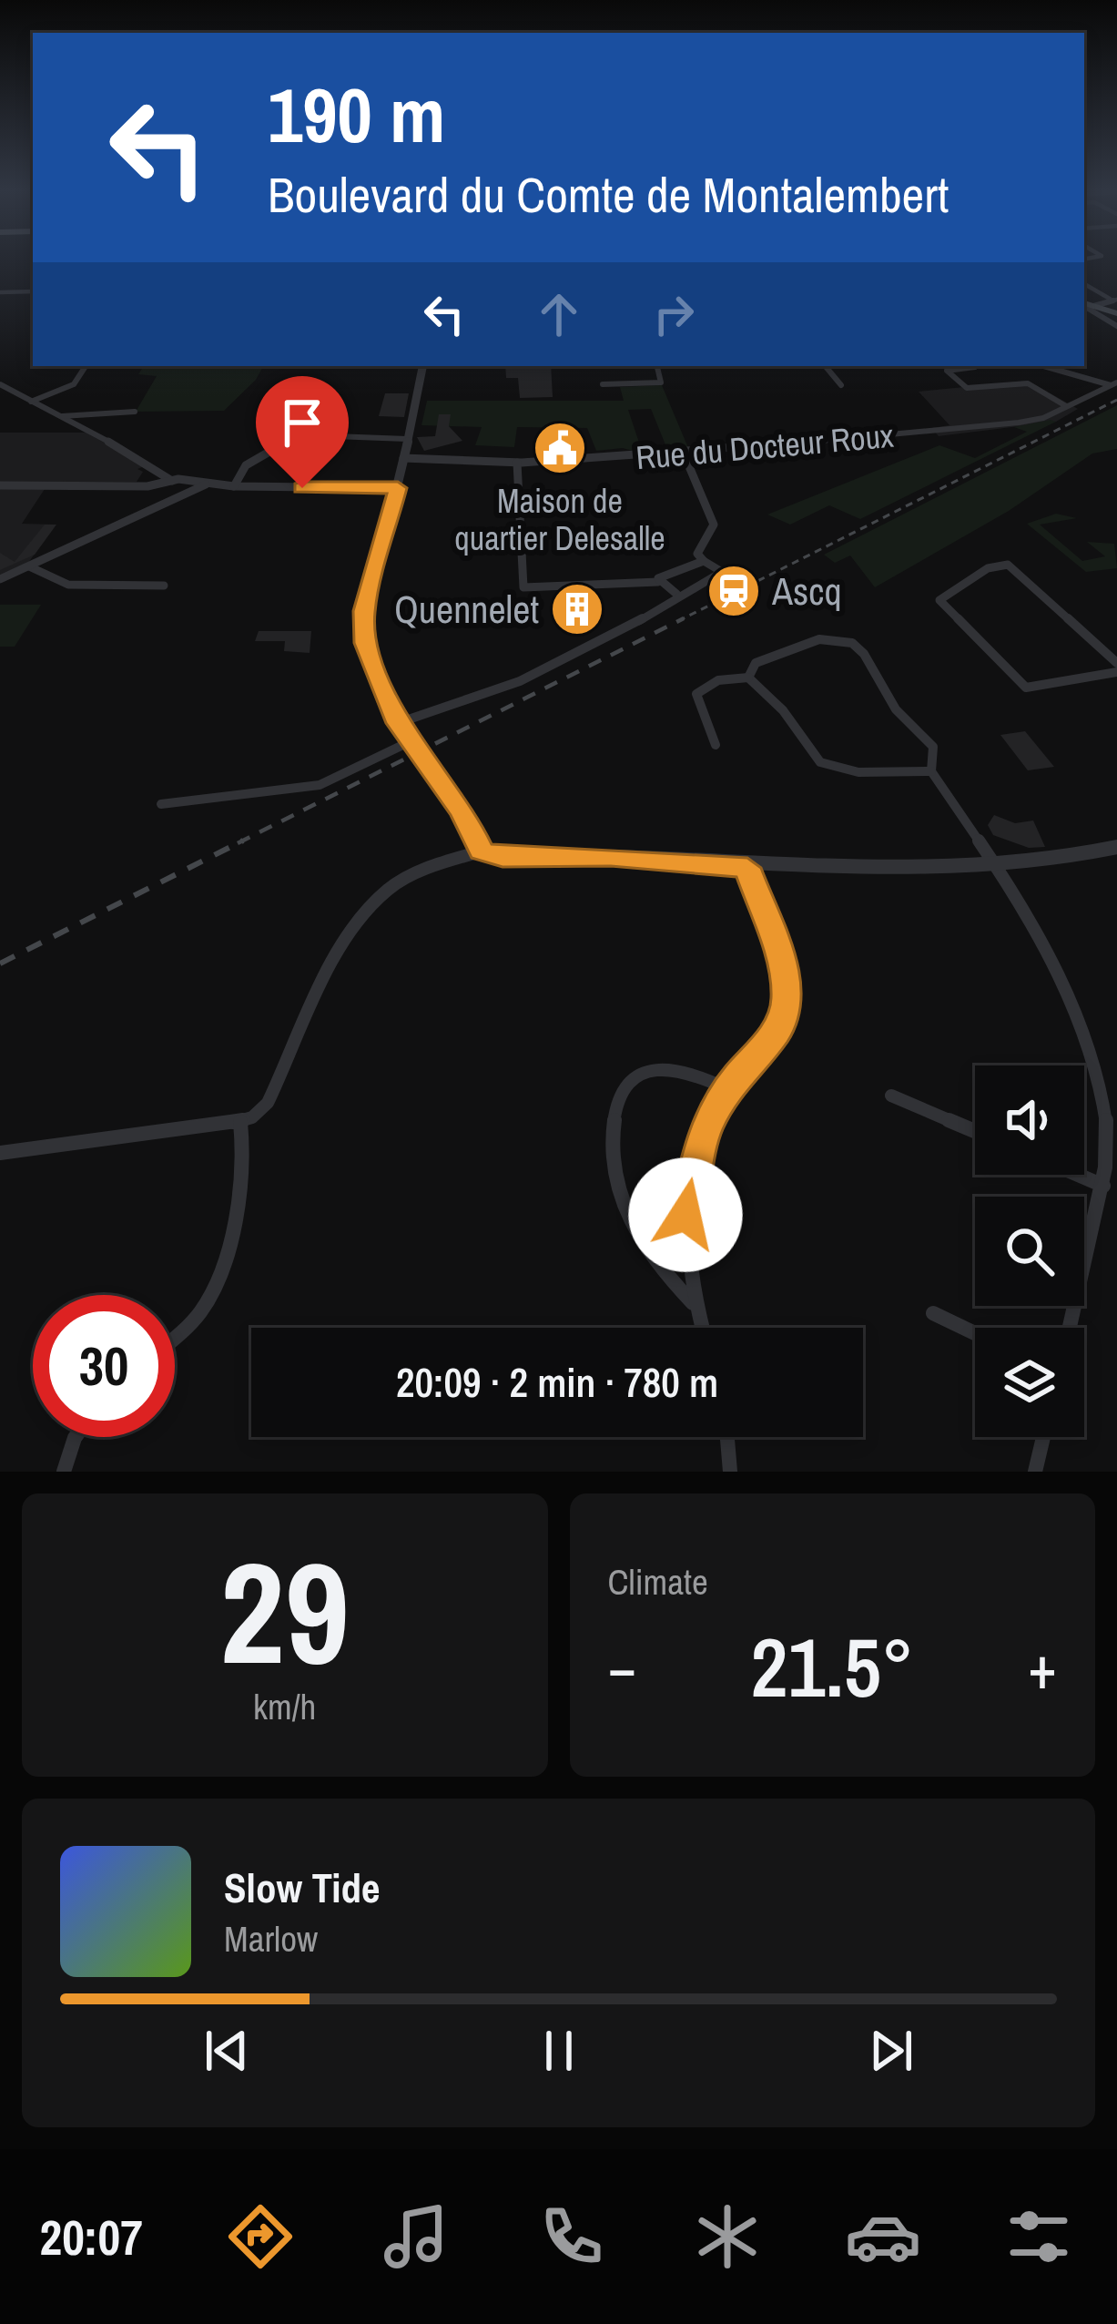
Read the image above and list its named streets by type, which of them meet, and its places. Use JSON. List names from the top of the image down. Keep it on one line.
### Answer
{"streets":{"street":["Rue du Docteur Roux"]},"places":{"public building":["Maison de quartier Delesalle"],"station":["Ascq"],"building":["Quennelet"]},"page":{"turn":["190 m","Boulevard du Comte de Montalembert"],"limit":"30","trip":"20:09 · 2 min · 780 m","tile":[["29","km/h"],"Climate"],"heat":["−","21.5°","+"],"song":["Slow Tide","Marlow"],"tabs":"20:07"}}
